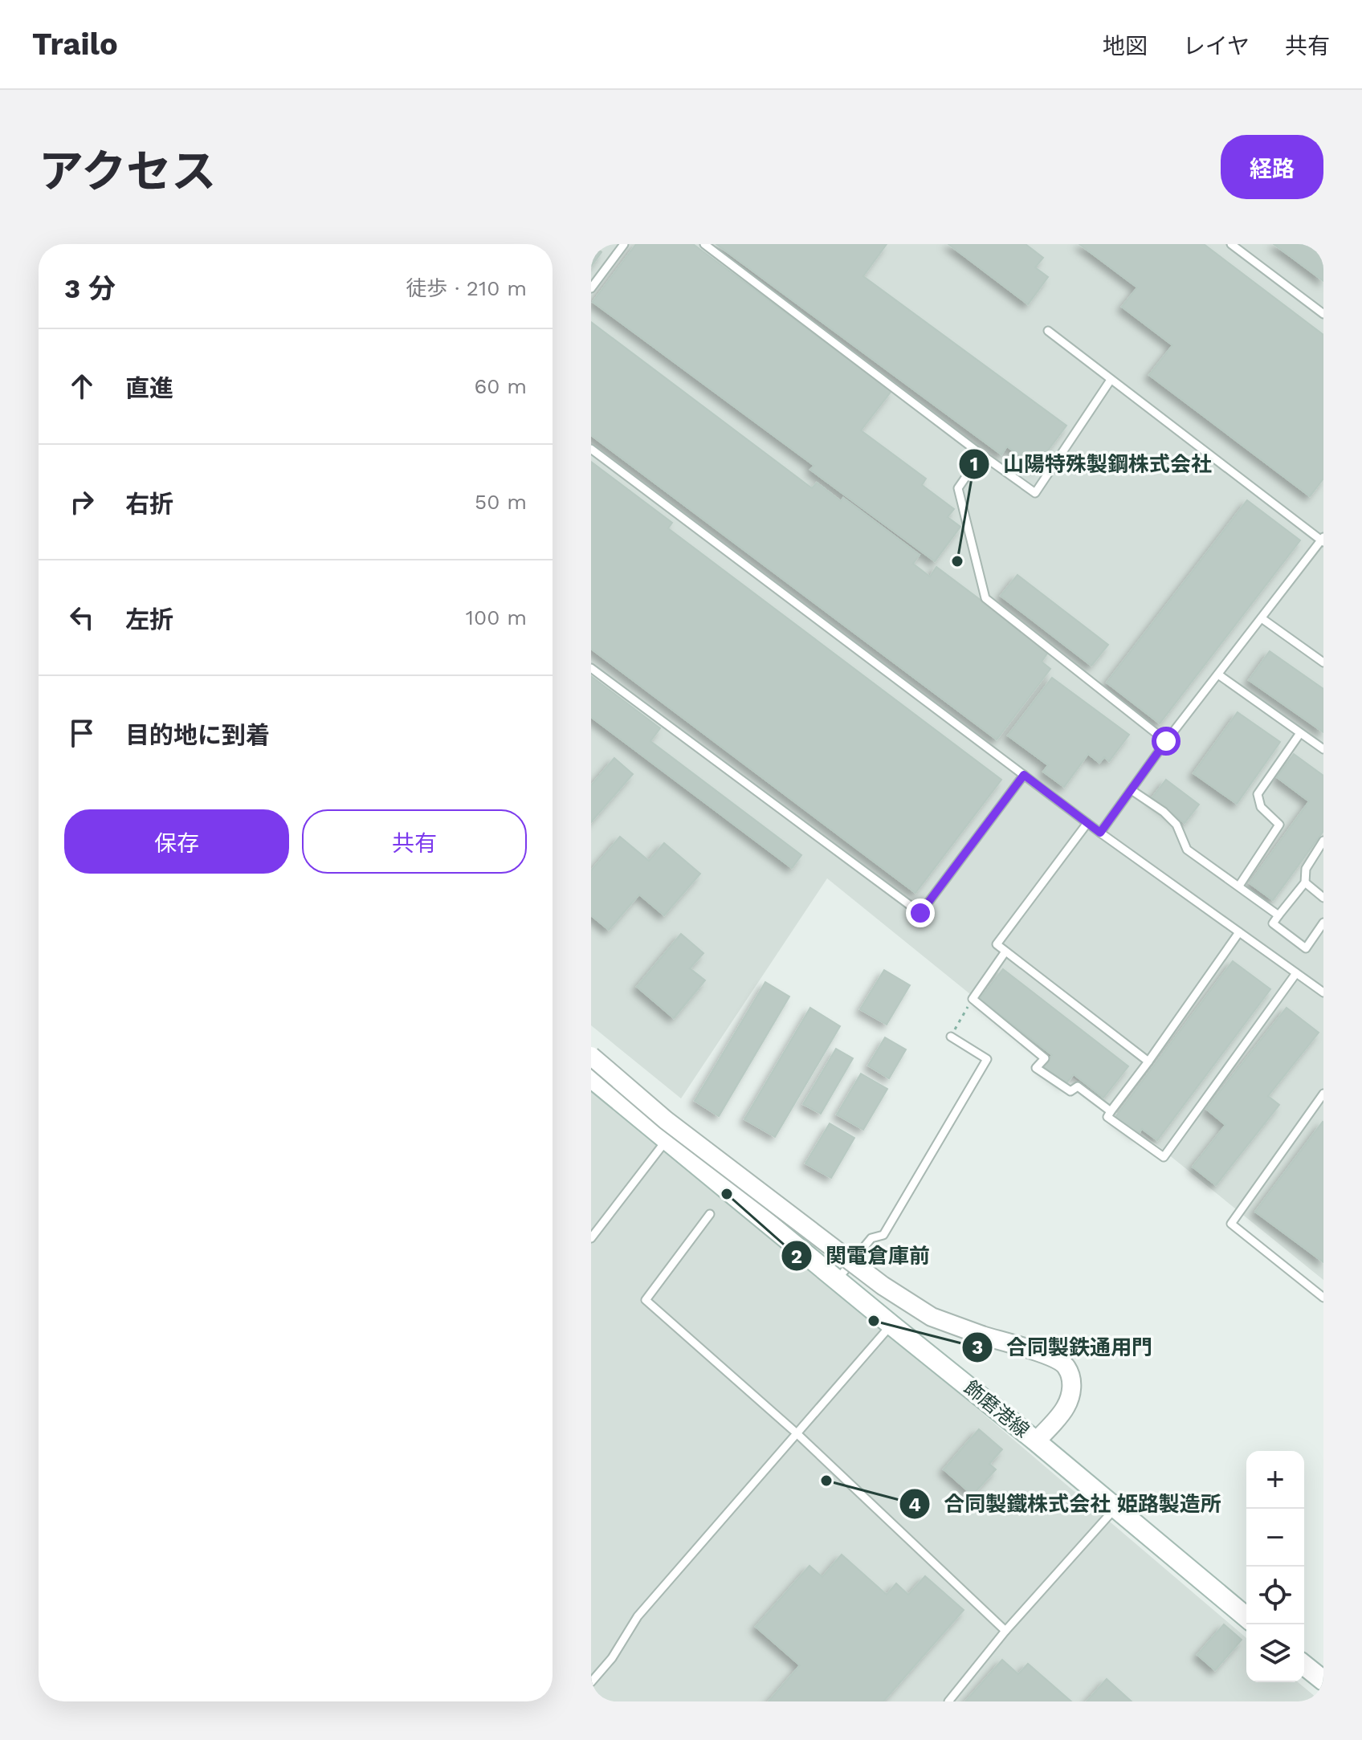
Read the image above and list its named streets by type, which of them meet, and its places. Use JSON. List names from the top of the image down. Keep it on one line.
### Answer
{"streets":{"main road":["飾磨港線"]},"places":["山陽特殊製鋼株式会社","関電倉庫前","合同製鉄通用門","合同製鐵株式会社 姫路製造所"],"page":{"header":"Trailo","nav":["地図","レイヤ","共有"],"title":"アクセス","buttons":["経路",["保存","共有"]],"heading":["3 分","徒歩 · 210 m"],"list":[["直進","60 m"],["右折","50 m"],["左折","100 m"],"目的地に到着"],"map_buttons":["+","−"]}}
